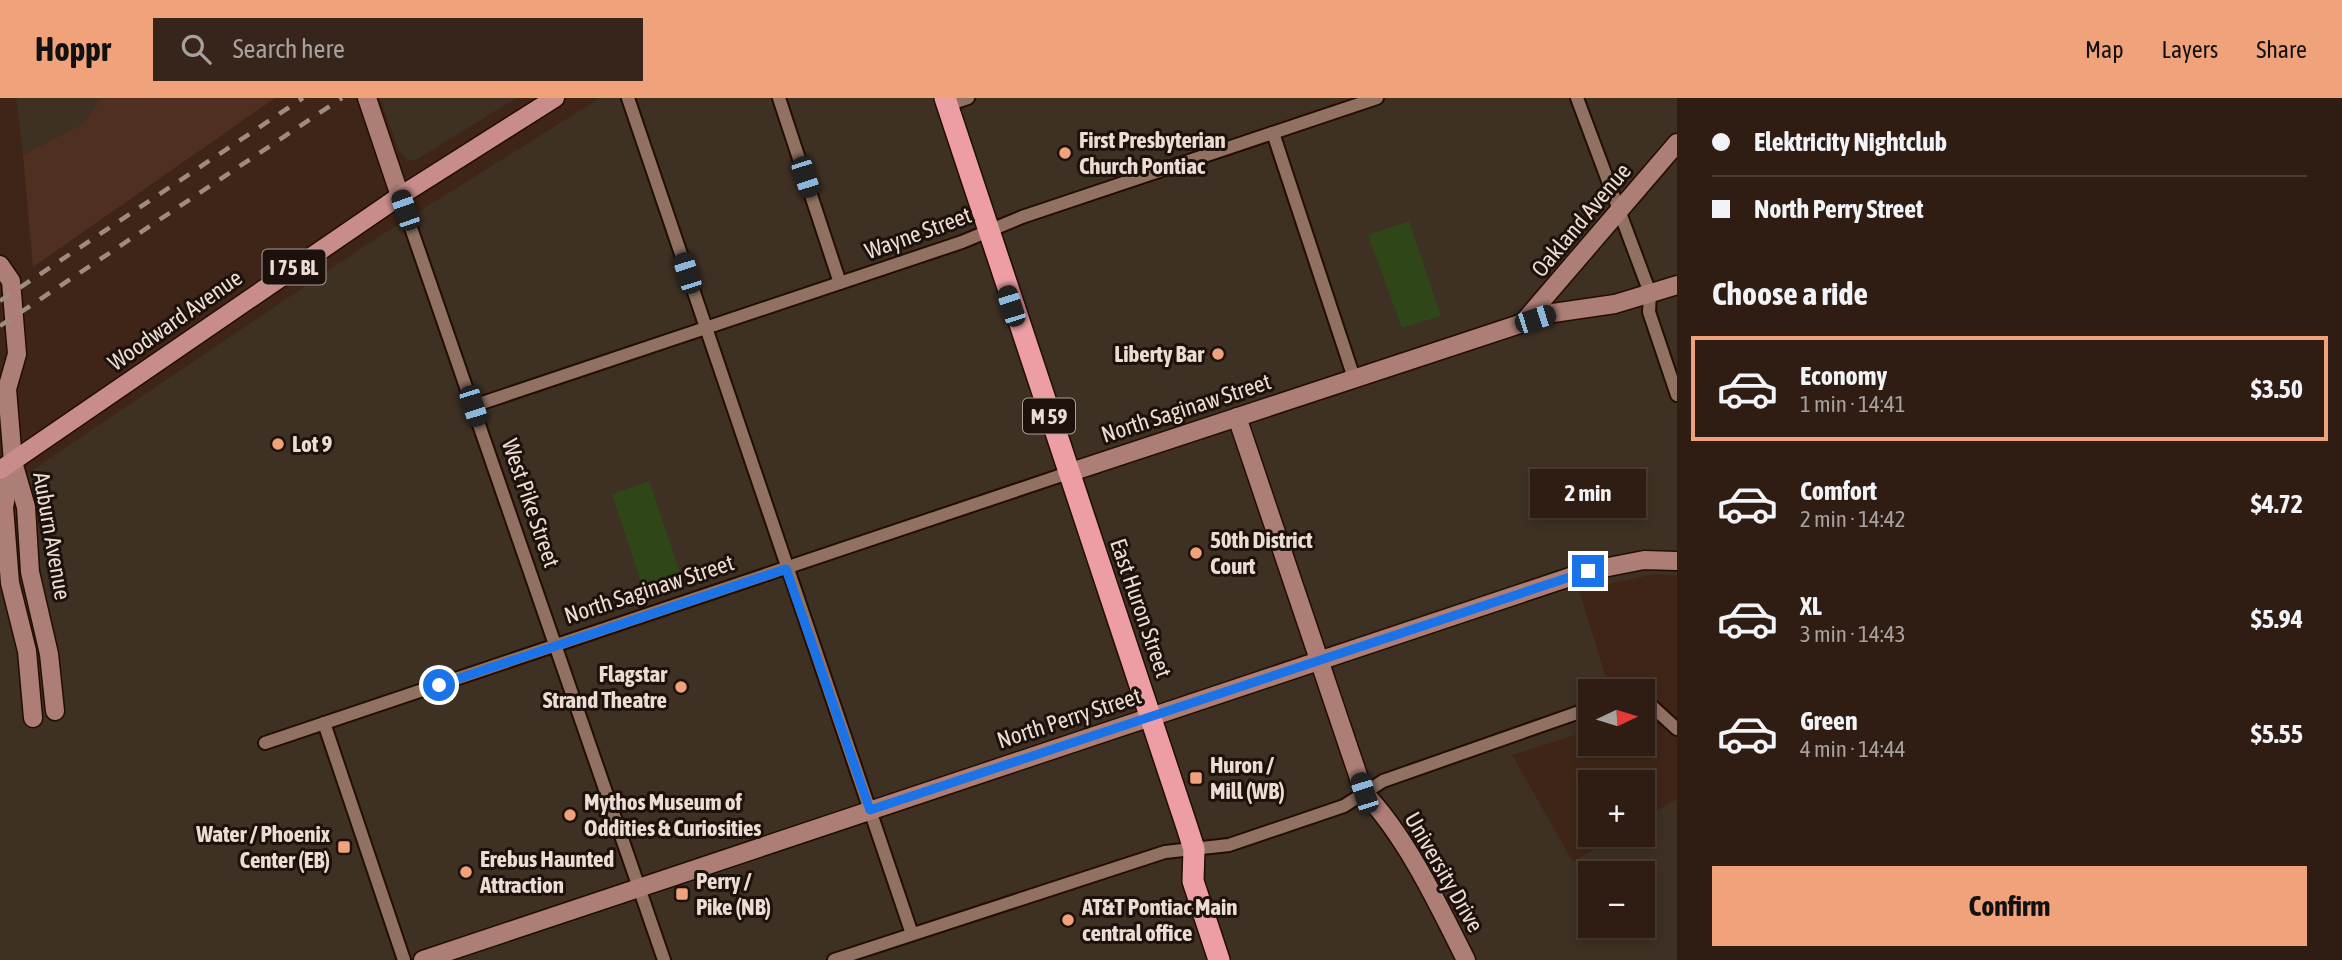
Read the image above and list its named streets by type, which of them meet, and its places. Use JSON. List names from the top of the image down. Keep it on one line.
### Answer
{"streets":{"highway":["M 59","East Huron Street"],"main road":["I 75 BL","Woodward Avenue"],"street":["Oakland Avenue","Wayne Street","North Saginaw Street","West Pike Street","Auburn Avenue","North Perry Street","University Drive"]},"crossings":[["Oakland Avenue","North Saginaw Street"],["Wayne Street","M 59"],["Wayne Street","West Pike Street"],["Woodward Avenue","West Pike Street"],["Woodward Avenue","Auburn Avenue"],["North Saginaw Street","M 59"],["North Saginaw Street","West Pike Street"],["North Saginaw Street","East Huron Street"],["North Saginaw Street","University Drive"],["M 59","East Huron Street"],["West Pike Street","North Perry Street"],["East Huron Street","North Perry Street"],["North Perry Street","University Drive"]],"places":{"other":["First Presbyterian Church Pontiac","Liberty Bar","Lot 9","50th District Court","Flagstar Strand Theatre","Mythos Museum of Oddities & Curiosities","Erebus Haunted Attraction","AT&T Pontiac Main central office"],"transit":["Huron / Mill (WB)","Water / Phoenix Center (EB)","Perry / Pike (NB)"]},"north":"right","page":{"header":"Hoppr","search":"Search here","nav":["Map","Layers","Share"],"banner":["Elektricity Nightclub","North Perry Street"],"heading":"Choose a ride","list":[{"name":"Economy","note":"1 min · 14:41","value":"$3.50"},{"name":"Comfort","note":"2 min · 14:42","value":"$4.72"},{"name":"XL","note":"3 min · 14:43","value":"$5.94"},{"name":"Green","note":"4 min · 14:44","value":"$5.55"}],"bubble":"2 min","map_buttons":["+","−"],"buttons":"Confirm"}}
